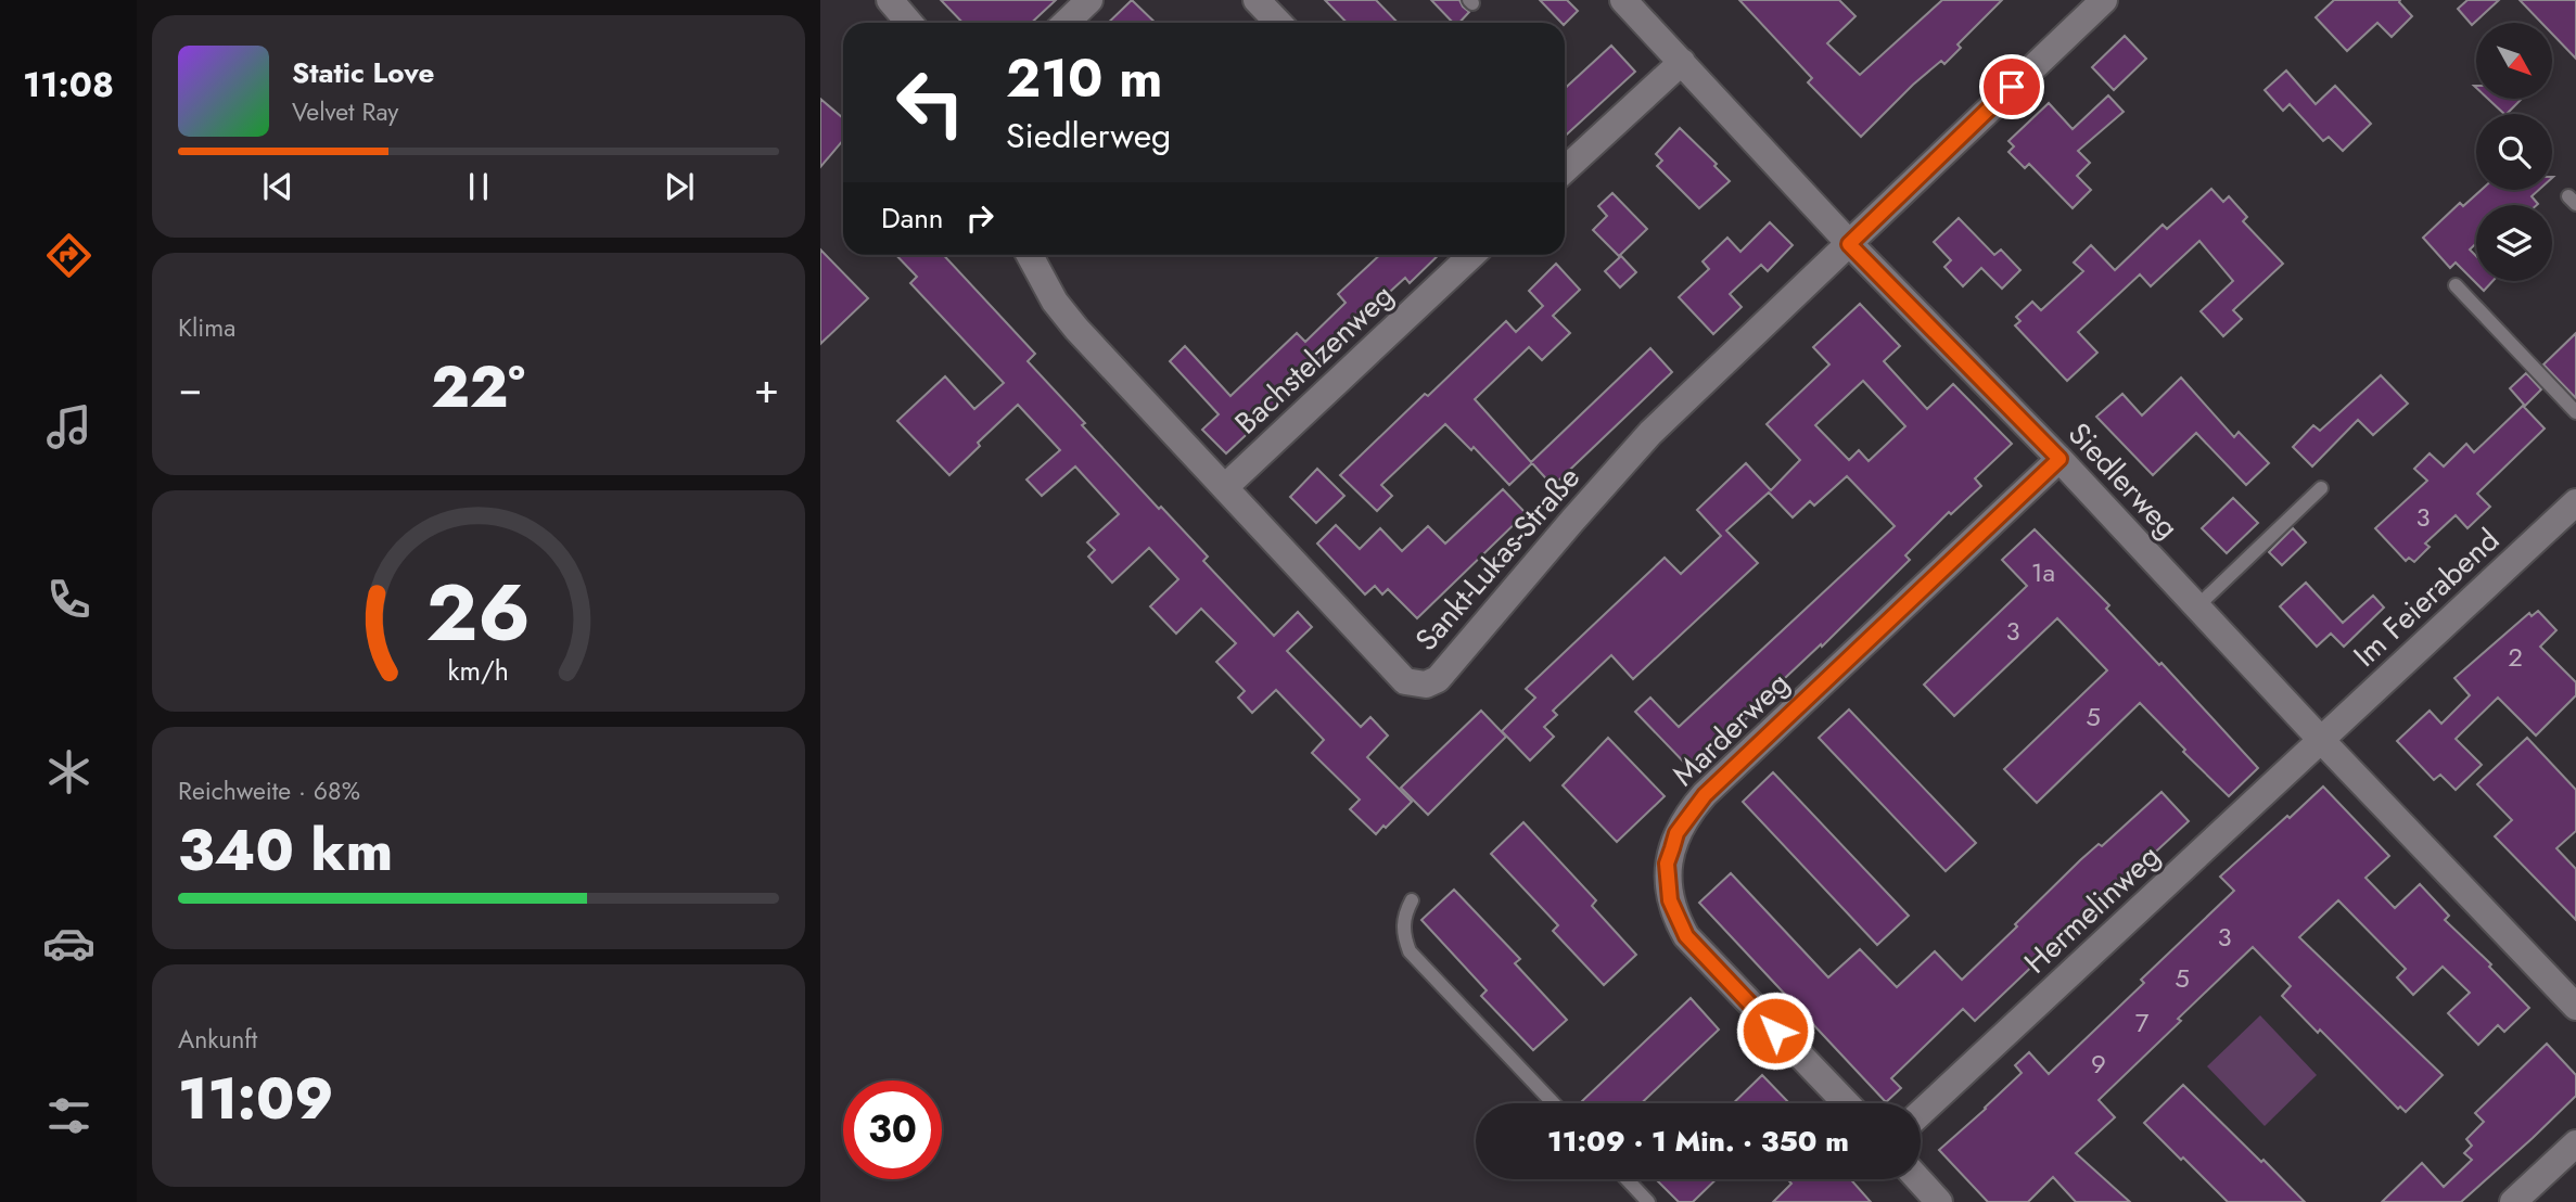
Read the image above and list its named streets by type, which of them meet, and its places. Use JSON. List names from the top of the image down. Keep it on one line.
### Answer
{"streets":{"street":["Bachstelzenweg","Siedlerweg","Sankt-Lukas-Straße","Im Feierabend","Marderweg","Hermelinweg"]},"crossings":[["Bachstelzenweg","Sankt-Lukas-Straße"],["Siedlerweg","Sankt-Lukas-Straße"],["Siedlerweg","Im Feierabend"],["Siedlerweg","Marderweg"],["Siedlerweg","Hermelinweg"],["Im Feierabend","Hermelinweg"]],"house_numbers":["3","1a","3","2","5","3","5","7","9"],"north":"bottom right","page":{"tabs":"11:08","turn":["210 m","Siedlerweg"],"song":["Static Love","Velvet Ray"],"then":"Dann","tile":["Klima",["Reichweite · 68%","340 km"],["Ankunft","11:09"]],"heat":["−","22°","+"],"limit":"30","trip":"11:09 · 1 Min. · 350 m","gauge":["26","km/h"]}}
